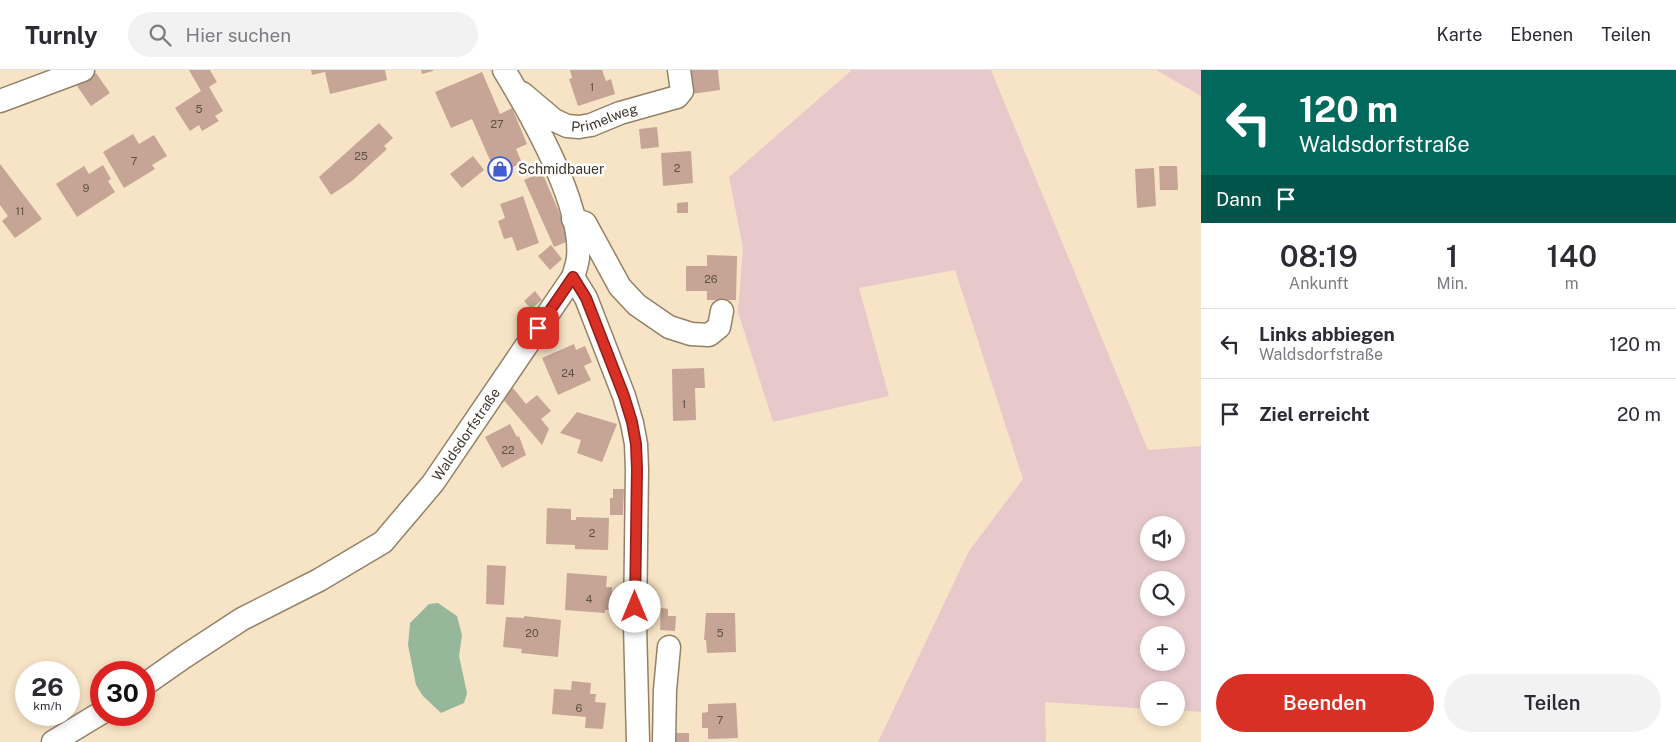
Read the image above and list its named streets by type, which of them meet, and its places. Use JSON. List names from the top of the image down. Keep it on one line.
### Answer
{"streets":{"street":["Primelweg","Waldsdorfstraße"]},"crossings":[["Primelweg","Waldsdorfstraße"]],"places":{"shop":["Schmidbauer"]},"house_numbers":["1","5","27","25","7","2","9","11","26","24","1","22","2","4","20","5","6","7"],"page":{"header":"Turnly","search":"Hier suchen","nav":["Karte","Ebenen","Teilen"],"turn":["120 m","Waldsdorfstraße"],"then":"Dann","eta":["08:19","Ankunft","1","Min.","140","m"],"list":[{"name":"Links abbiegen","note":"Waldsdorfstraße","value":"120 m"},{"name":"Ziel erreicht","value":"20 m"}],"map_buttons":["+","−"],"speed":"26 km/h","limit":"30","buttons":["Beenden","Teilen"]}}
